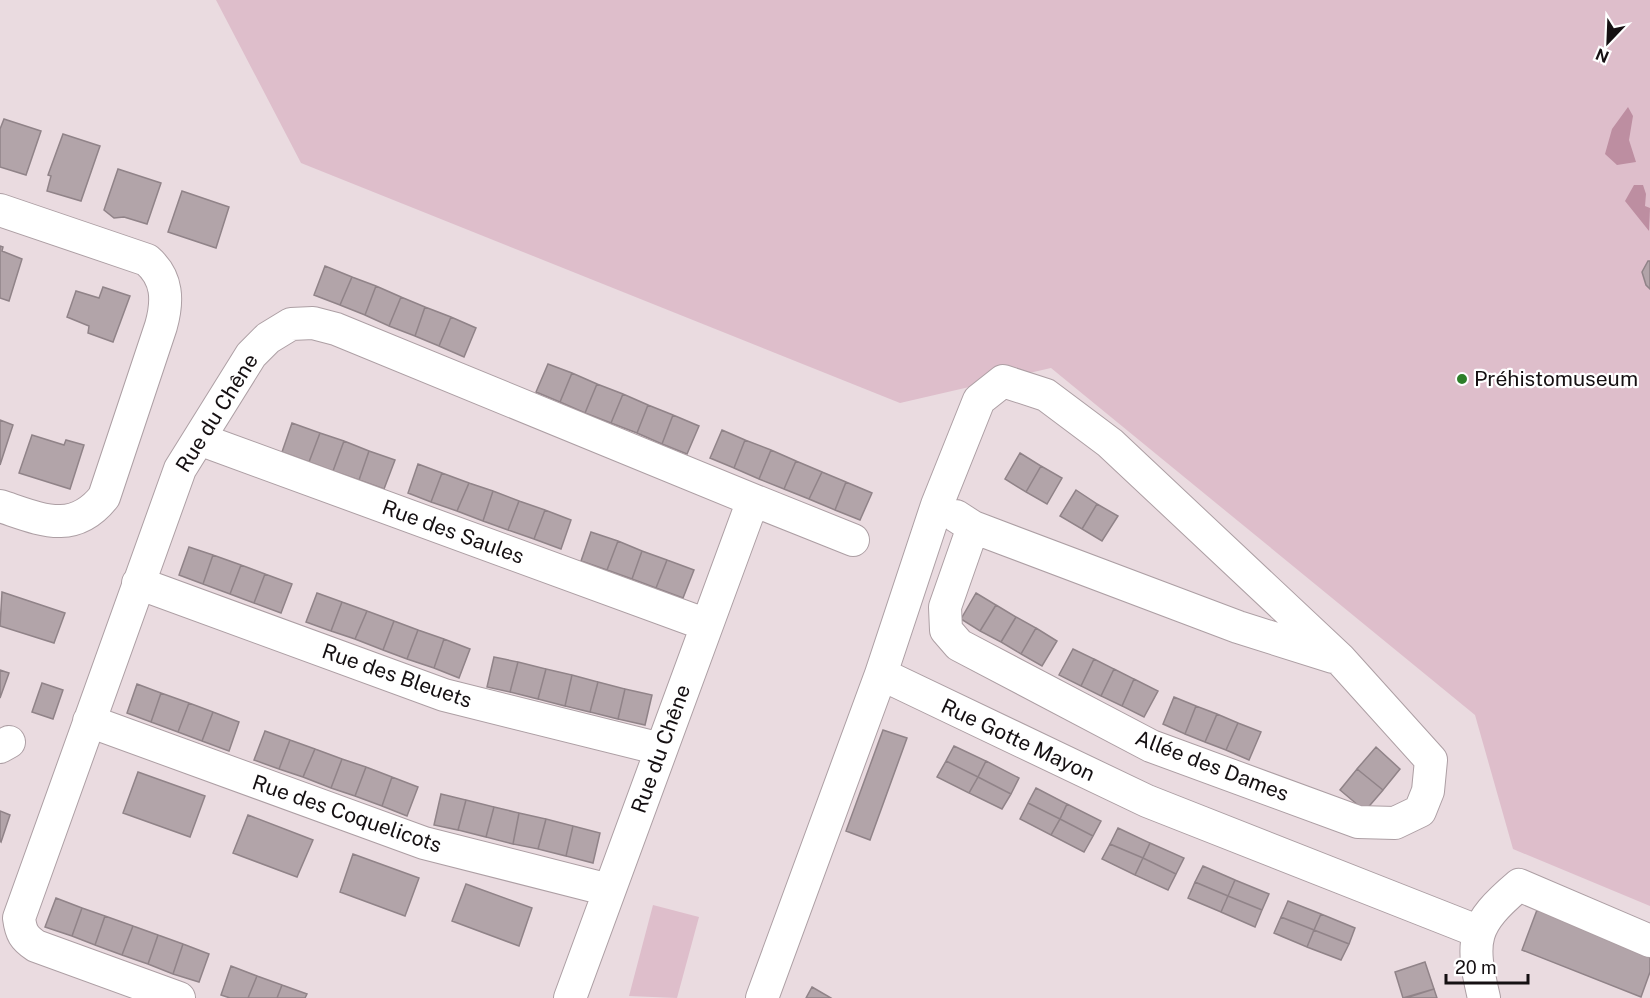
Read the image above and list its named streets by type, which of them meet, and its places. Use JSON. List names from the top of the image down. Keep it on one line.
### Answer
{"streets":{"street":["Rue du Chêne","Rue des Saules","Rue des Bleuets","Rue Gotte Mayon","Allée des Dames","Rue des Coquelicots"]},"crossings":[["Rue du Chêne","Rue des Saules"],["Rue du Chêne","Rue des Bleuets"],["Rue du Chêne","Rue des Coquelicots"],["Rue Gotte Mayon","Allée des Dames"]],"places":["Préhistomuseum"],"scale_bar":"20 m","north":"bottom left"}
